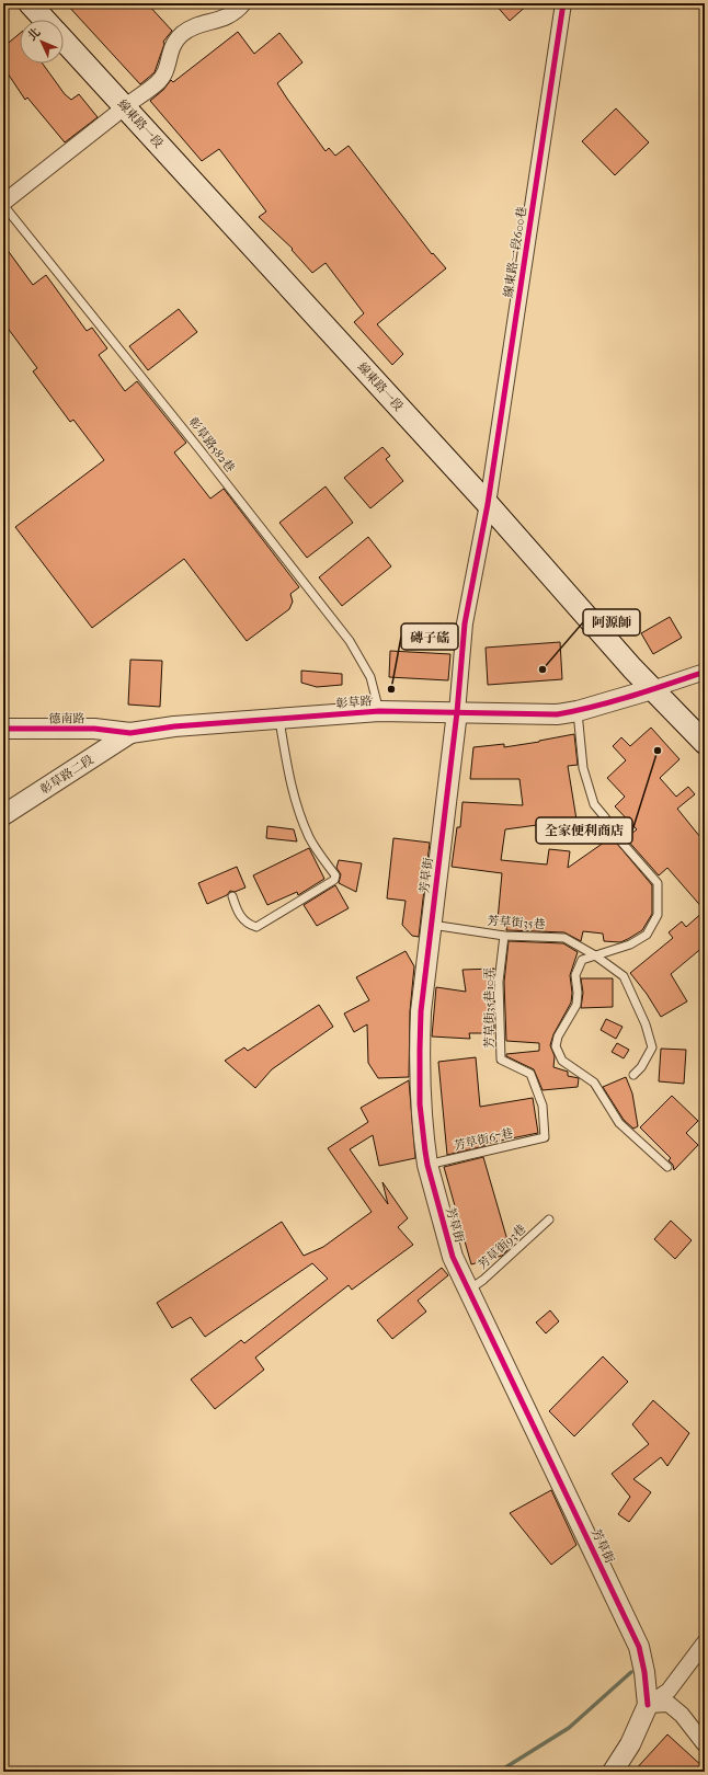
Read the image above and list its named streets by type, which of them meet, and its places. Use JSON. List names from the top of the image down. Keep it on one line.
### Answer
{"streets":{"main road":["線東路一段"],"street":["線東路一段600巷","彰草路","德南路","彰草路二段","芳草街"],"lane":["彰草路582巷","芳草街35巷","芳草街35巷10弄","芳草街67巷","芳草街93巷"]},"crossings":[["線東路一段","線東路一段600巷"],["線東路一段","彰草路"],["線東路一段600巷","彰草路"],["線東路一段600巷","芳草街"],["彰草路582巷","彰草路"],["彰草路","德南路"],["彰草路","彰草路二段"],["彰草路","芳草街"],["德南路","彰草路二段"],["芳草街","芳草街35巷"],["芳草街","芳草街67巷"],["芳草街","芳草街93巷"],["芳草街35巷","芳草街35巷10弄"],["芳草街35巷10弄","芳草街67巷"]],"places":["阿源師","磚子磘","全家便利商店"],"north":"top left"}
